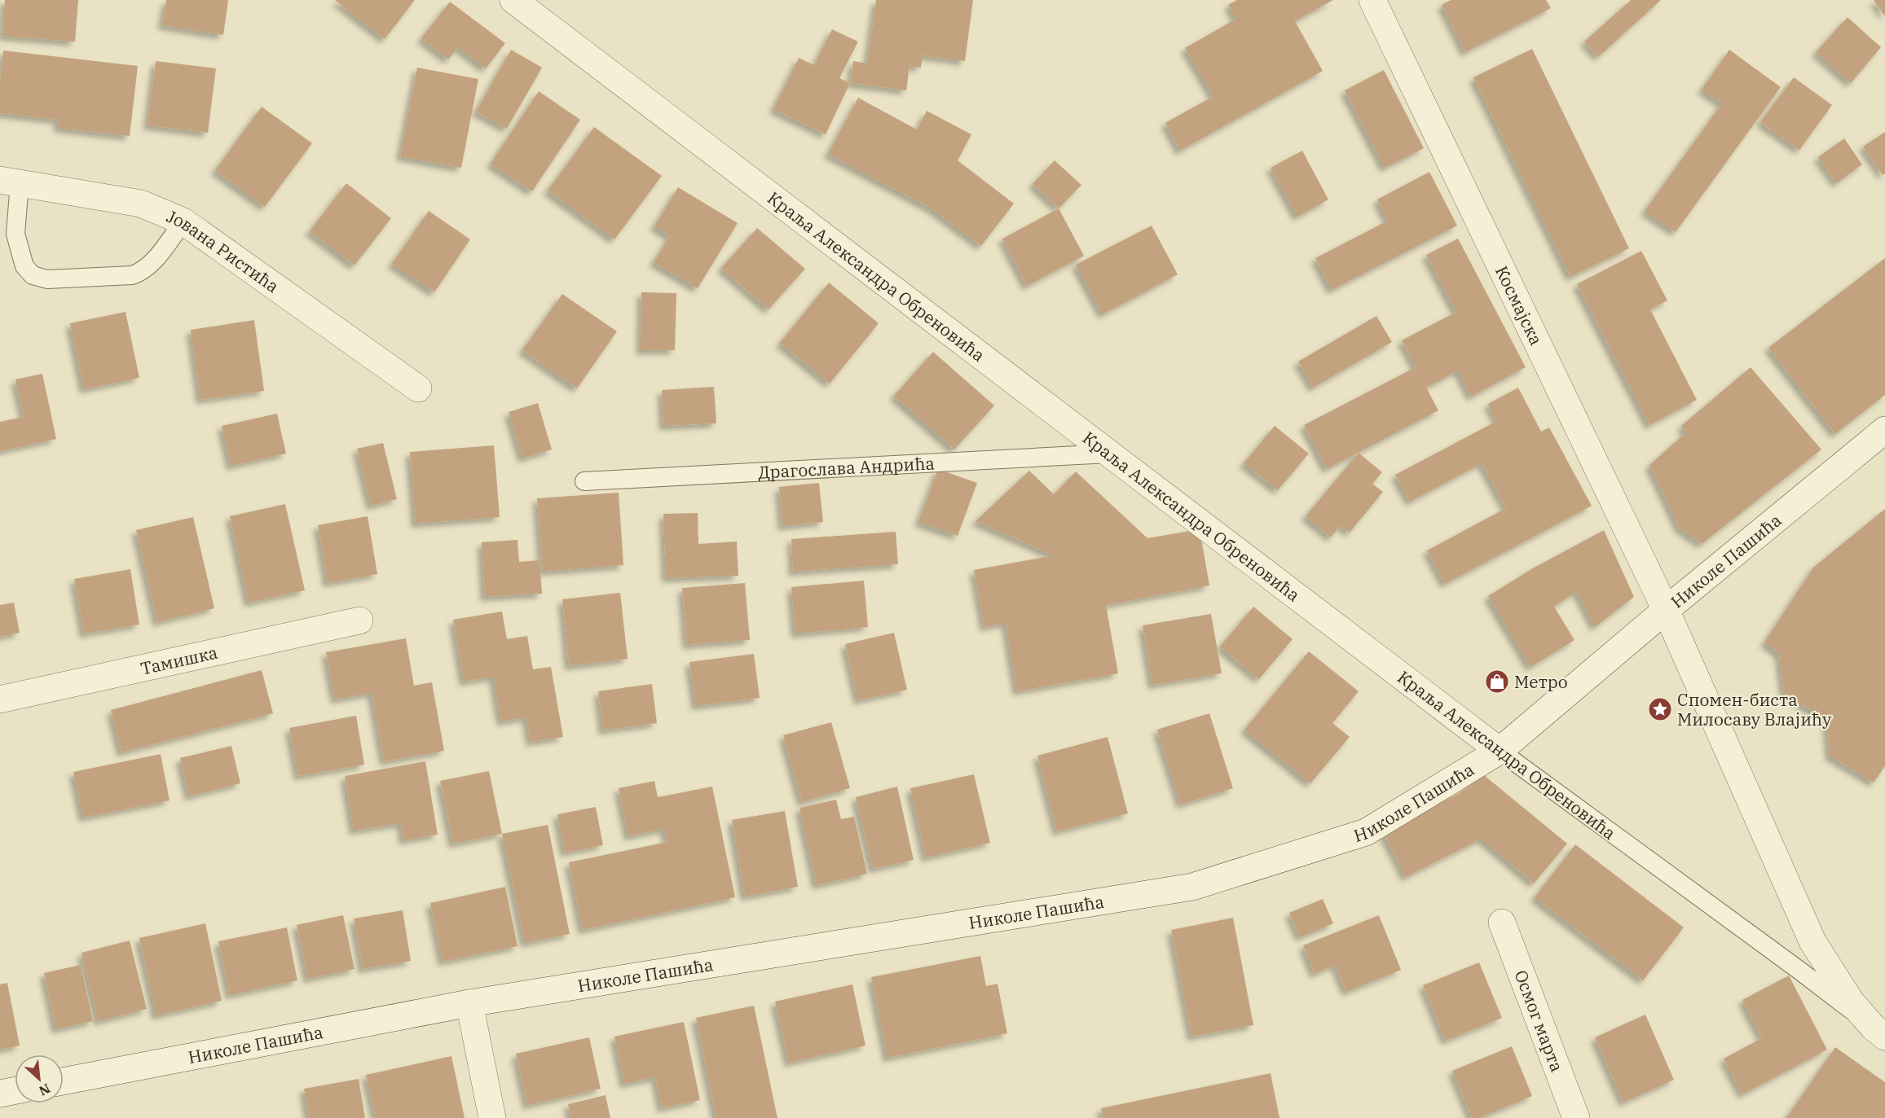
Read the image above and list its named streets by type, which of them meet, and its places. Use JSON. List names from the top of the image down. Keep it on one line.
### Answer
{"streets":{"street":["Јована Ристића","Краља Александра Обреновића","Космајска","Николе Пашића","Тамишка","Осмог марта"],"lane":["Драгослава Андрића"]},"crossings":[["Краља Александра Обреновића","Космајска"],["Краља Александра Обреновића","Драгослава Андрића"],["Краља Александра Обреновића","Николе Пашића"],["Космајска","Николе Пашића"]],"places":{"shop":["Метро"],"place":["Спомен-биста Милосаву Влајићу"]},"north":"bottom right"}
